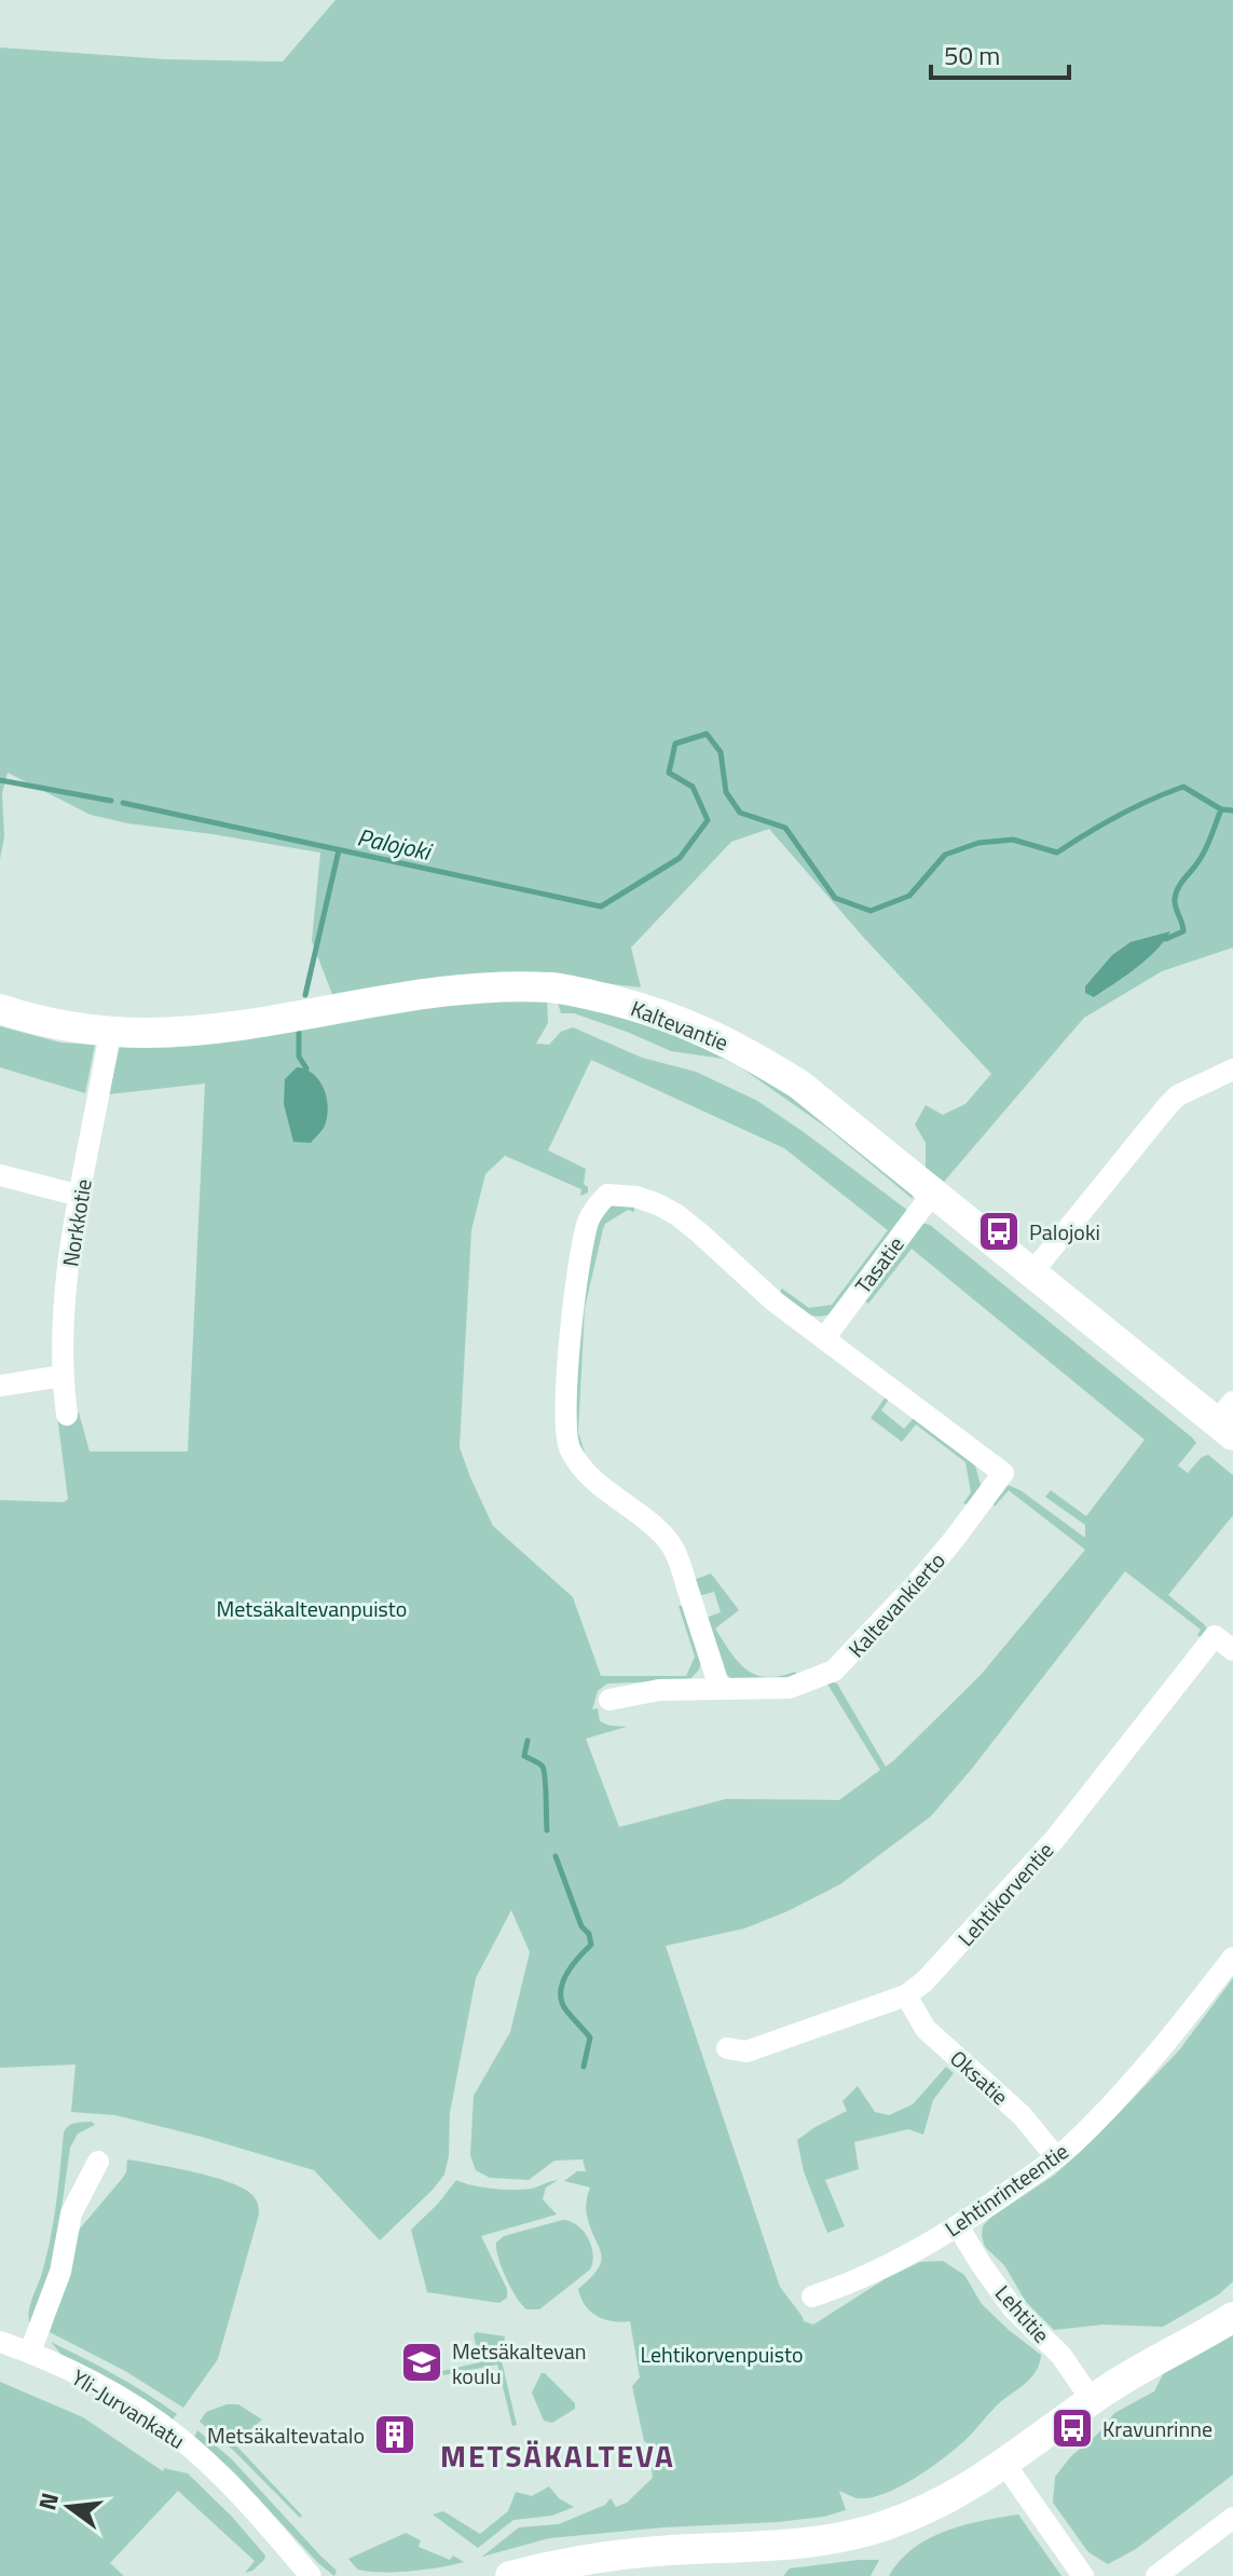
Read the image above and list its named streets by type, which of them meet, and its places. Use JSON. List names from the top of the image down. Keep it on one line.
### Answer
{"streets":{"street":["Kaltevantie","Norkkotie","Tasatie","Kaltevankierto","Lehtikorventie","Oksatie","Lehtinrinteentie","Lehtitie","Yli-Jurvankatu"]},"crossings":[["Kaltevantie","Norkkotie"],["Kaltevantie","Tasatie"],["Tasatie","Kaltevankierto"],["Lehtikorventie","Oksatie"],["Oksatie","Lehtinrinteentie"],["Lehtinrinteentie","Lehtitie"]],"districts":["METSÄKALTEVA"],"water":["Palojoki"],"parks":["Metsäkaltevanpuisto","Lehtikorvenpuisto"],"places":{"bus stop":["Palojoki","Kravunrinne"],"school or university":["Metsäkaltevan koulu"],"building":["Metsäkaltevatalo"]},"scale_bar":"50 m","north":"left"}
